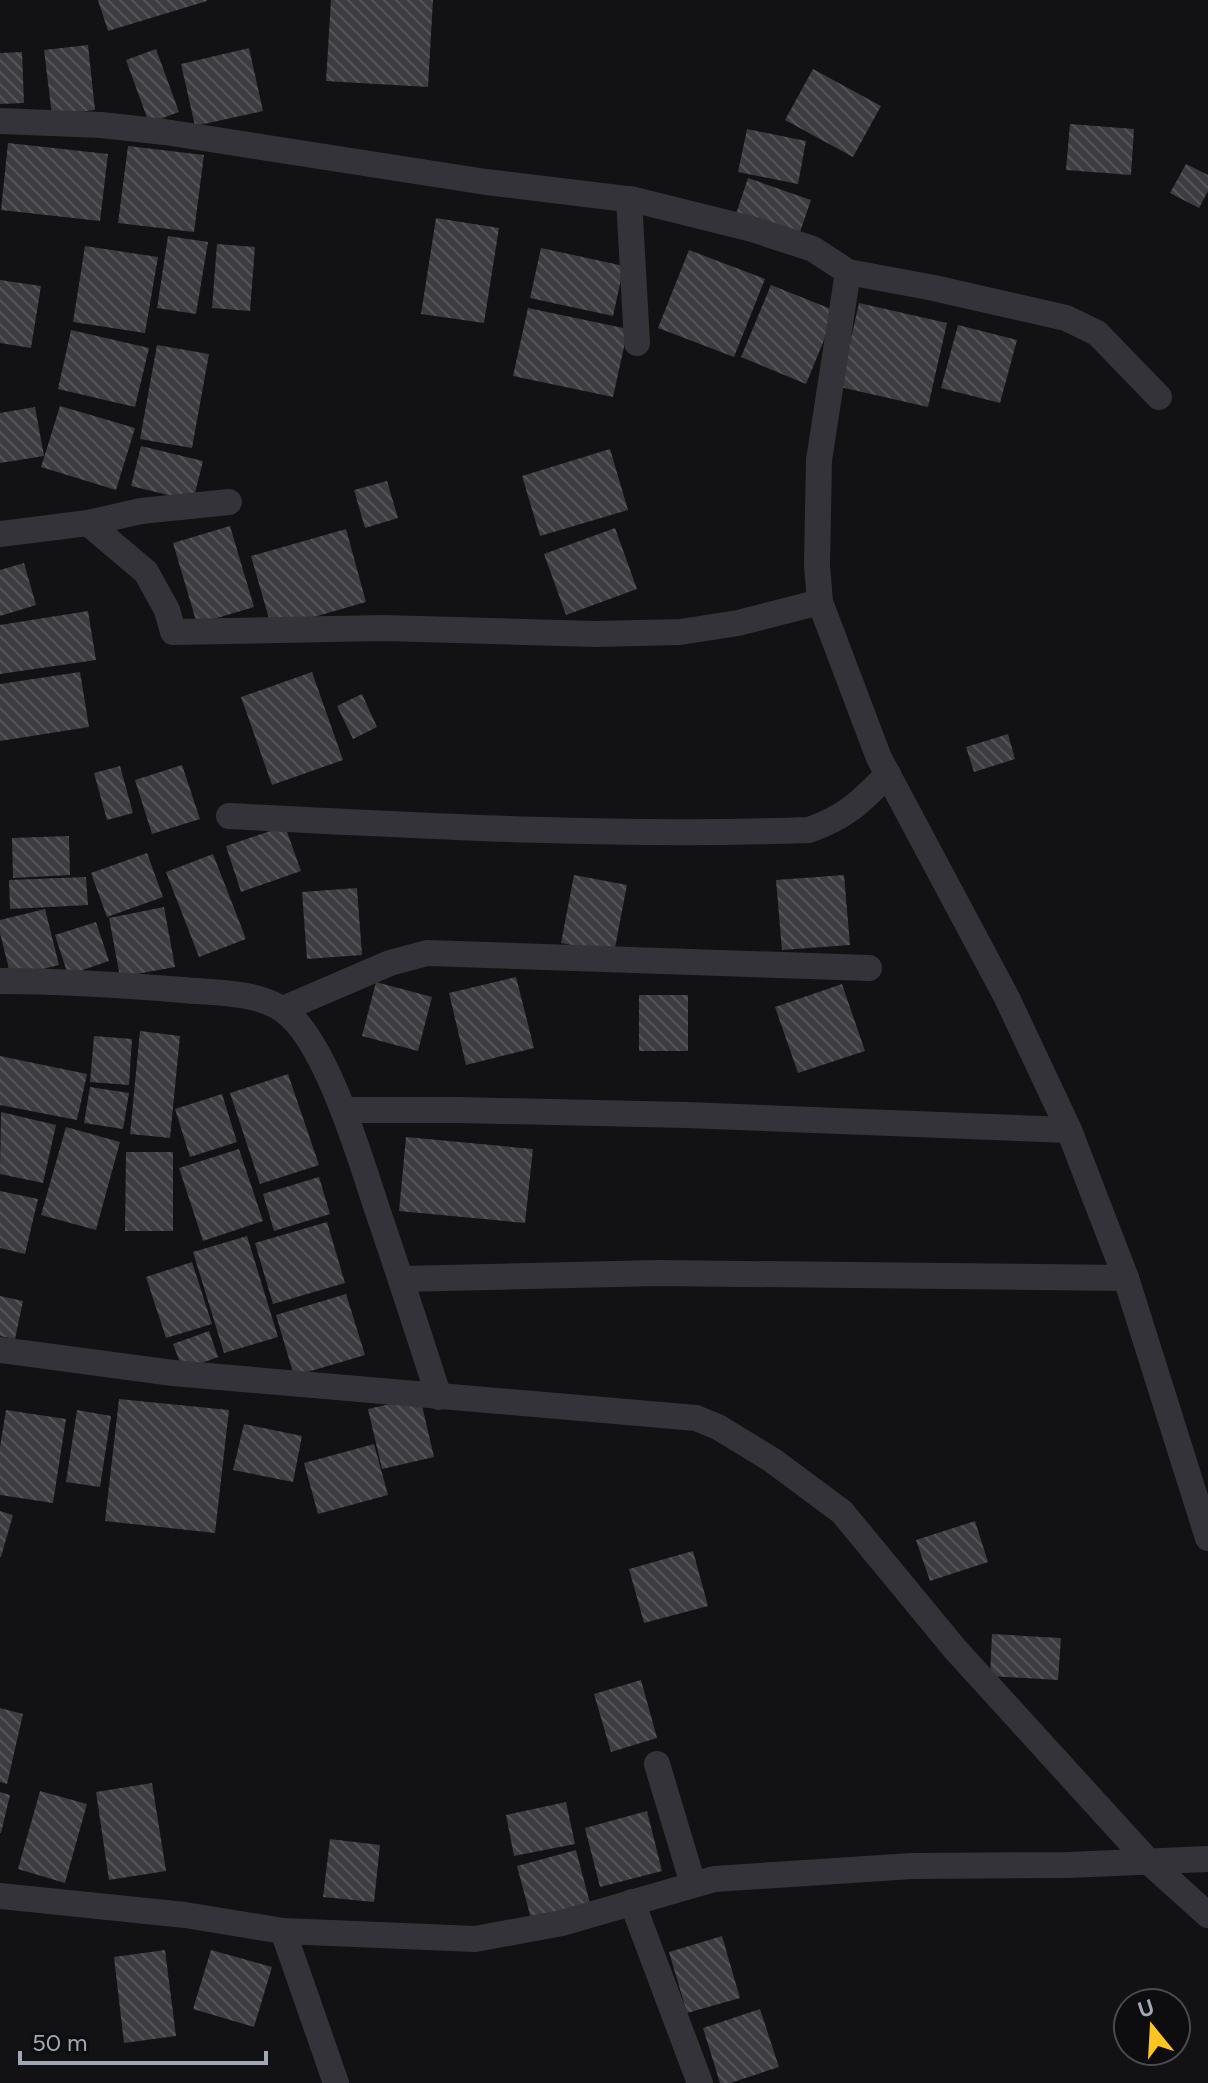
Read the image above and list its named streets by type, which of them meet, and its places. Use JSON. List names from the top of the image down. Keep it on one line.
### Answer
{"scale_bar":"50 m","north":"top"}
